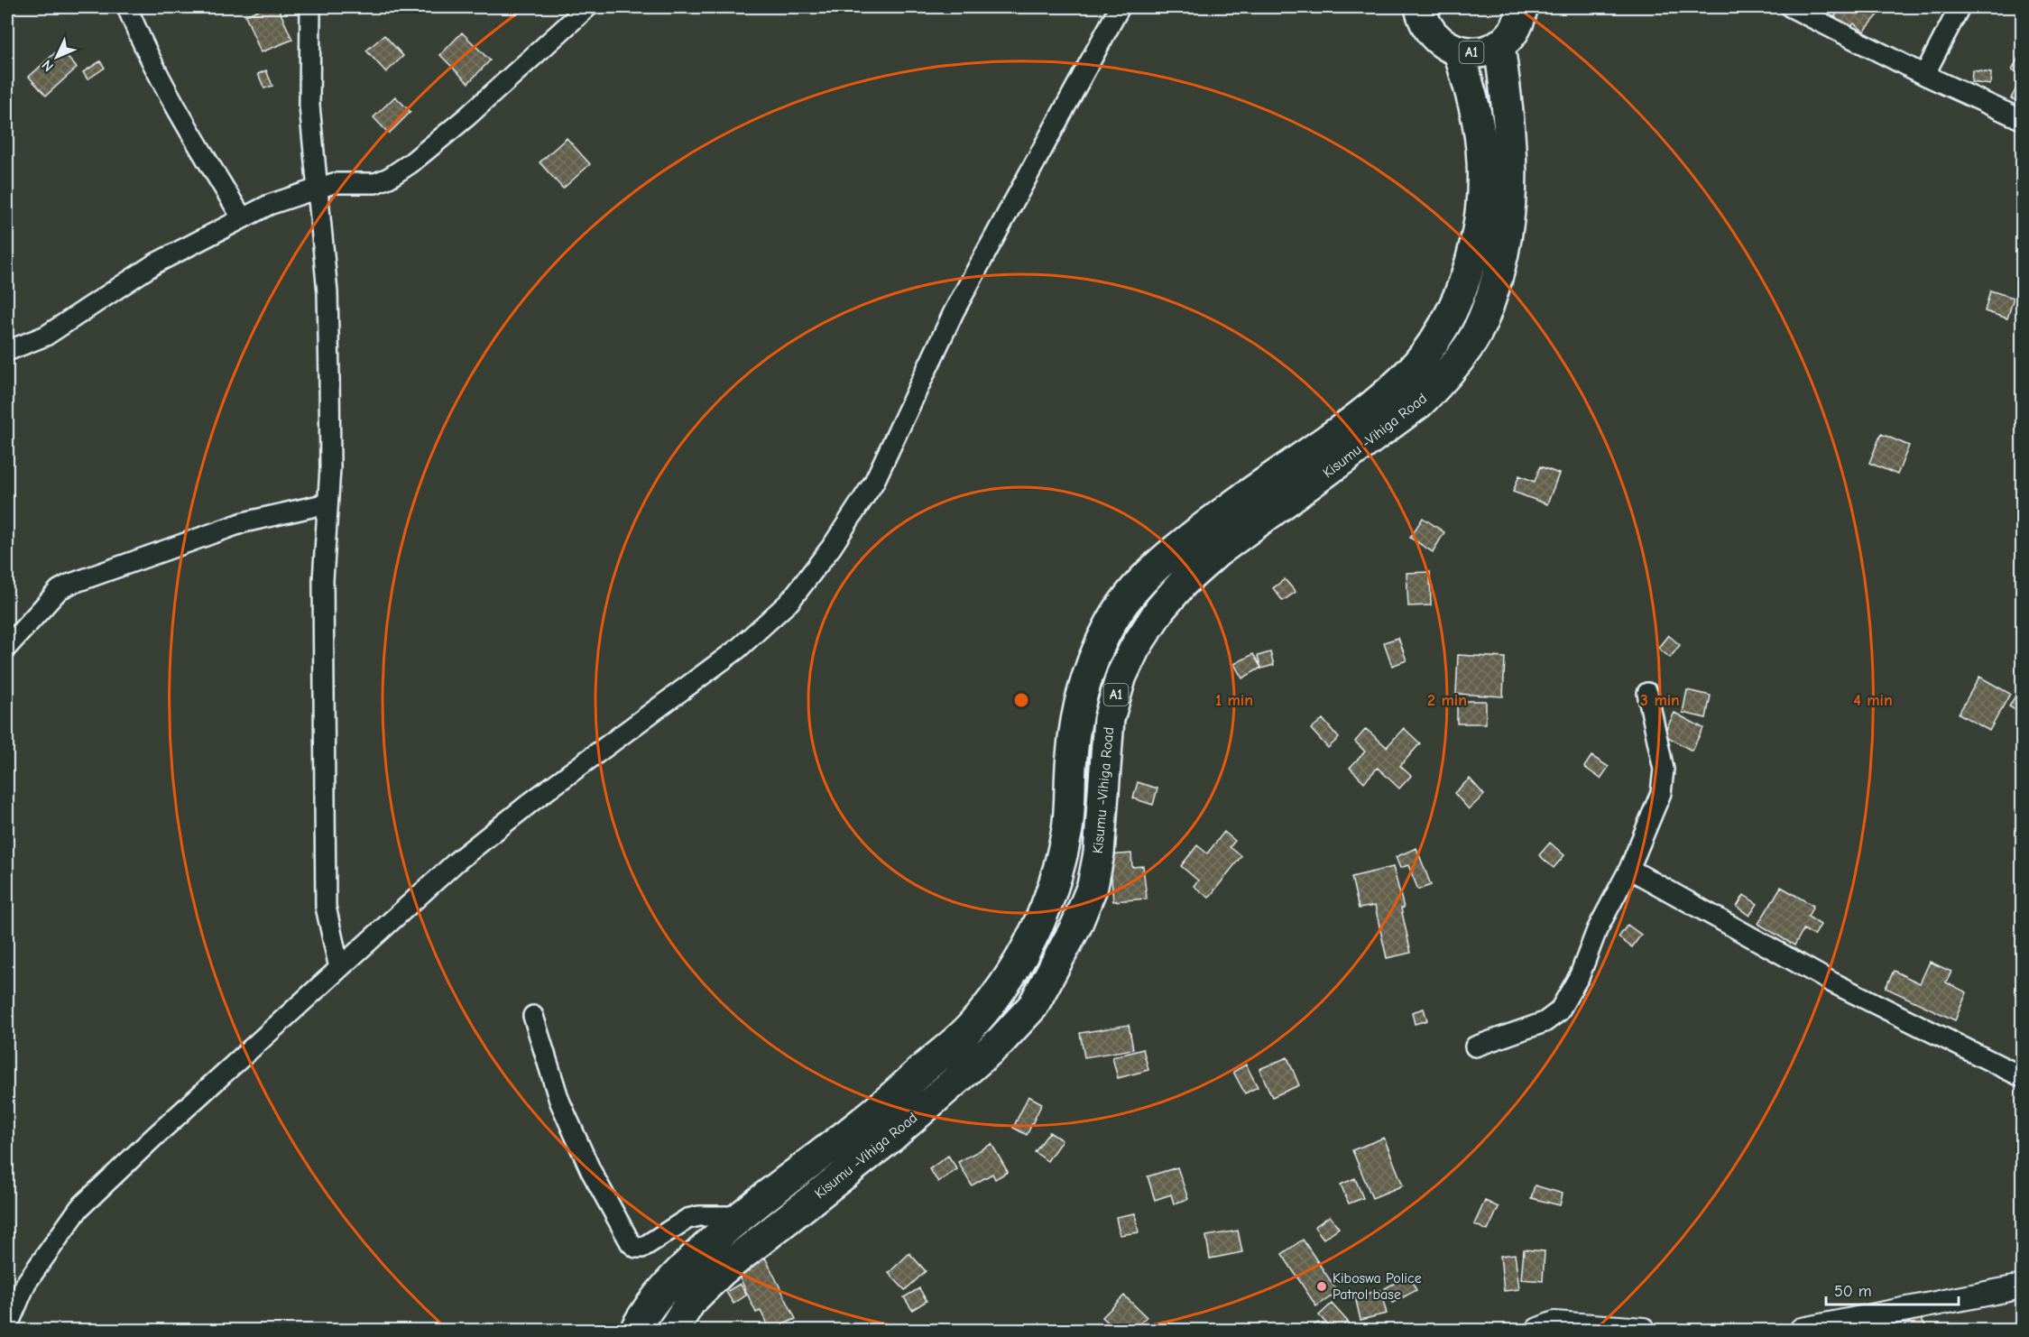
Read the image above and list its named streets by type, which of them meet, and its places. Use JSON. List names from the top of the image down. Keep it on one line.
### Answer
{"streets":{"highway":["A1","Kisumu -Vihiga Road"]},"crossings":[["A1","Kisumu -Vihiga Road"]],"places":["Kiboswa Police Patrol base"],"scale_bar":"50 m","north":"bottom left","rings":["1 min","2 min","3 min","4 min"]}
